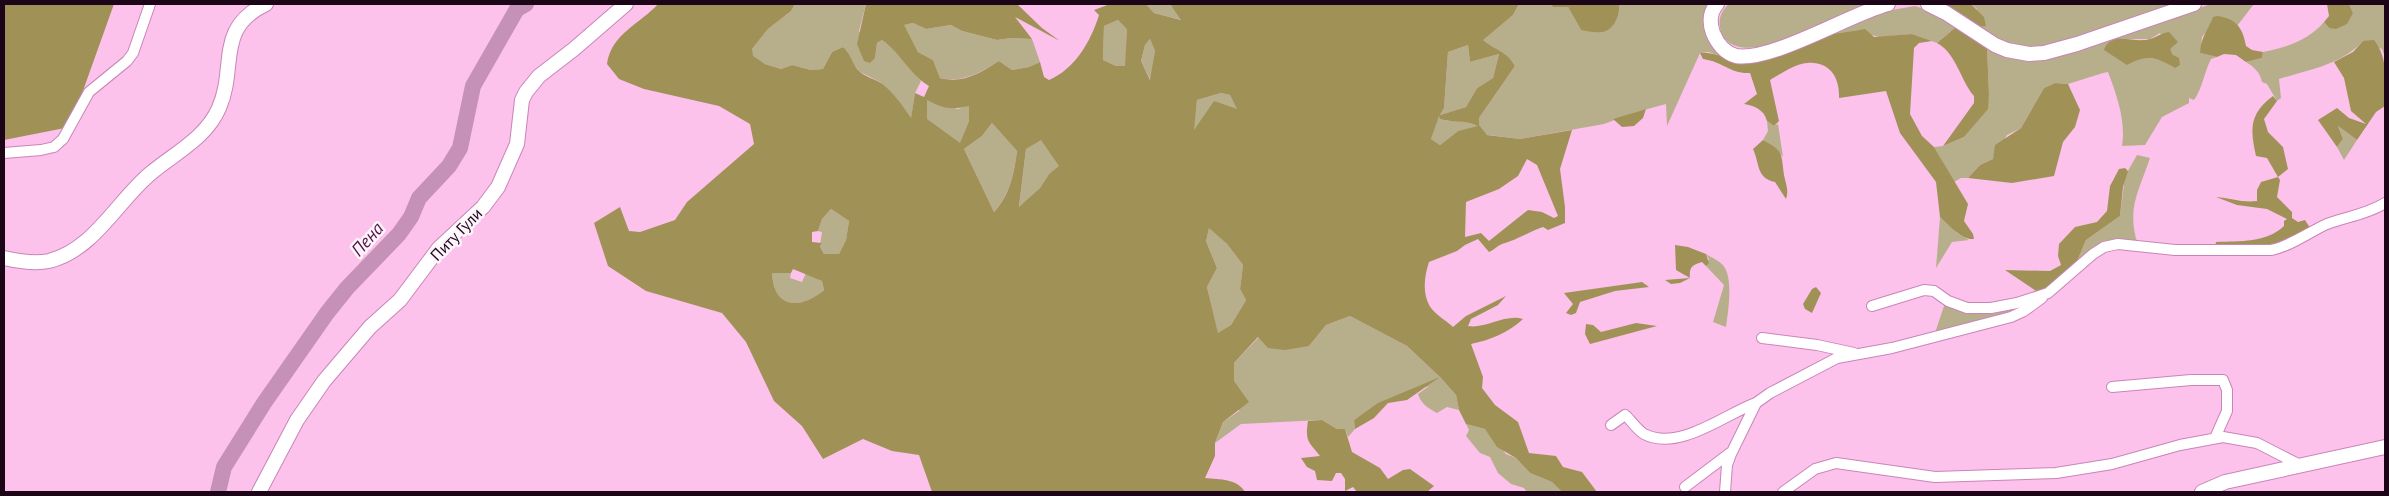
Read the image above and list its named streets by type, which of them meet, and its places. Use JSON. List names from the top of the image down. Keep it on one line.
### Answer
{"streets":{"street":["Питу Гули"]},"water":["Пена"]}
